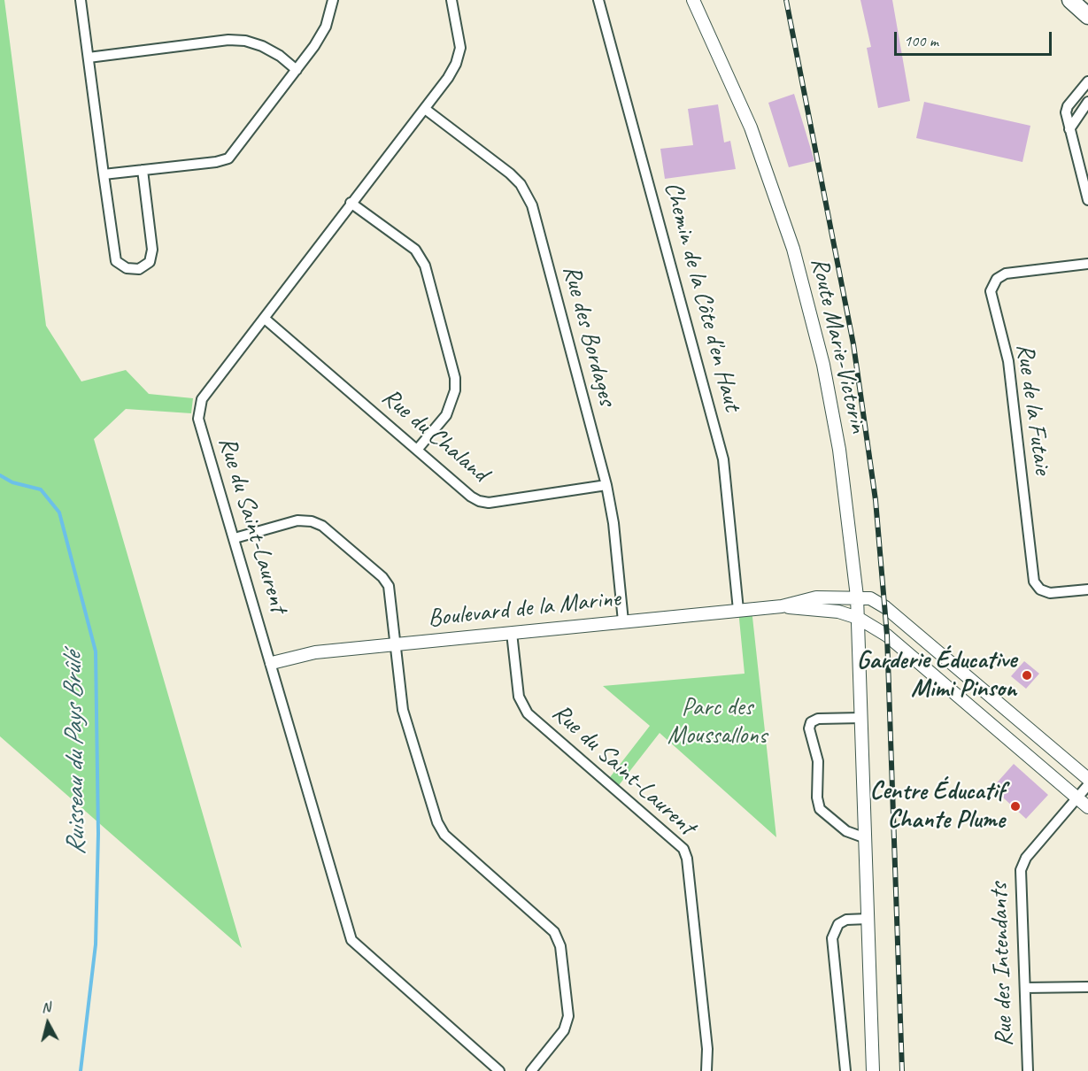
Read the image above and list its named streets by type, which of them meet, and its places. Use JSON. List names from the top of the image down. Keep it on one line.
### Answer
{"streets":{"street":["Chemin de la Côte d'en Haut","Rue des Bordages","Route Marie-Victorin","Rue de la Futaie","Rue du Chaland","Rue du Saint-Laurent","Boulevard de la Marine","Rue des Intendants"]},"crossings":[["Chemin de la Côte d'en Haut","Boulevard de la Marine"],["Rue des Bordages","Rue du Chaland"],["Rue des Bordages","Rue du Saint-Laurent"],["Rue des Bordages","Boulevard de la Marine"],["Route Marie-Victorin","Boulevard de la Marine"],["Rue du Chaland","Rue du Saint-Laurent"],["Rue du Saint-Laurent","Boulevard de la Marine"],["Boulevard de la Marine","Rue des Intendants"]],"water":["Ruisseau du Pays Brûlé"],"parks":["Parc des Moussallons"],"places":["Garderie Éducative Mimi Pinson","Centre Éducatif Chante Plume"],"scale_bar":"100 m","north":"top"}
